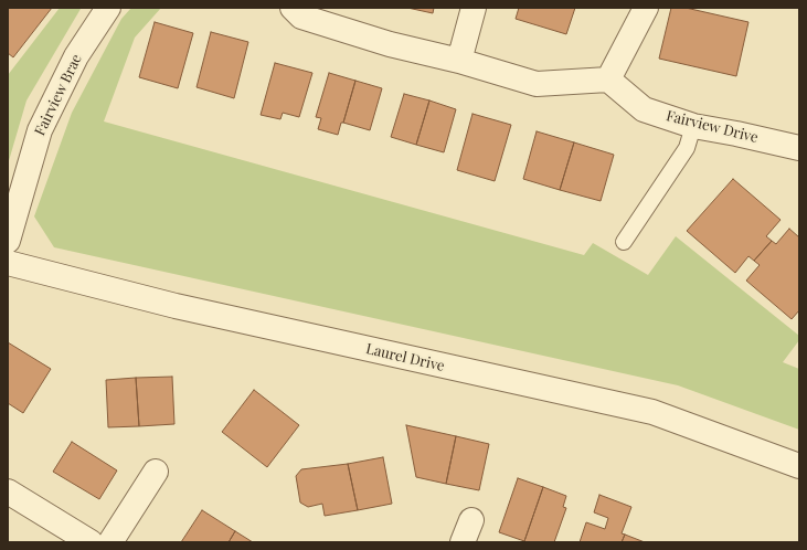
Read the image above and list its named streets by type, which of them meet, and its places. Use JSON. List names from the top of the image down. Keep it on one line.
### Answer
{"streets":{"street":["Fairview Brae","Fairview Drive","Laurel Drive"]}}
